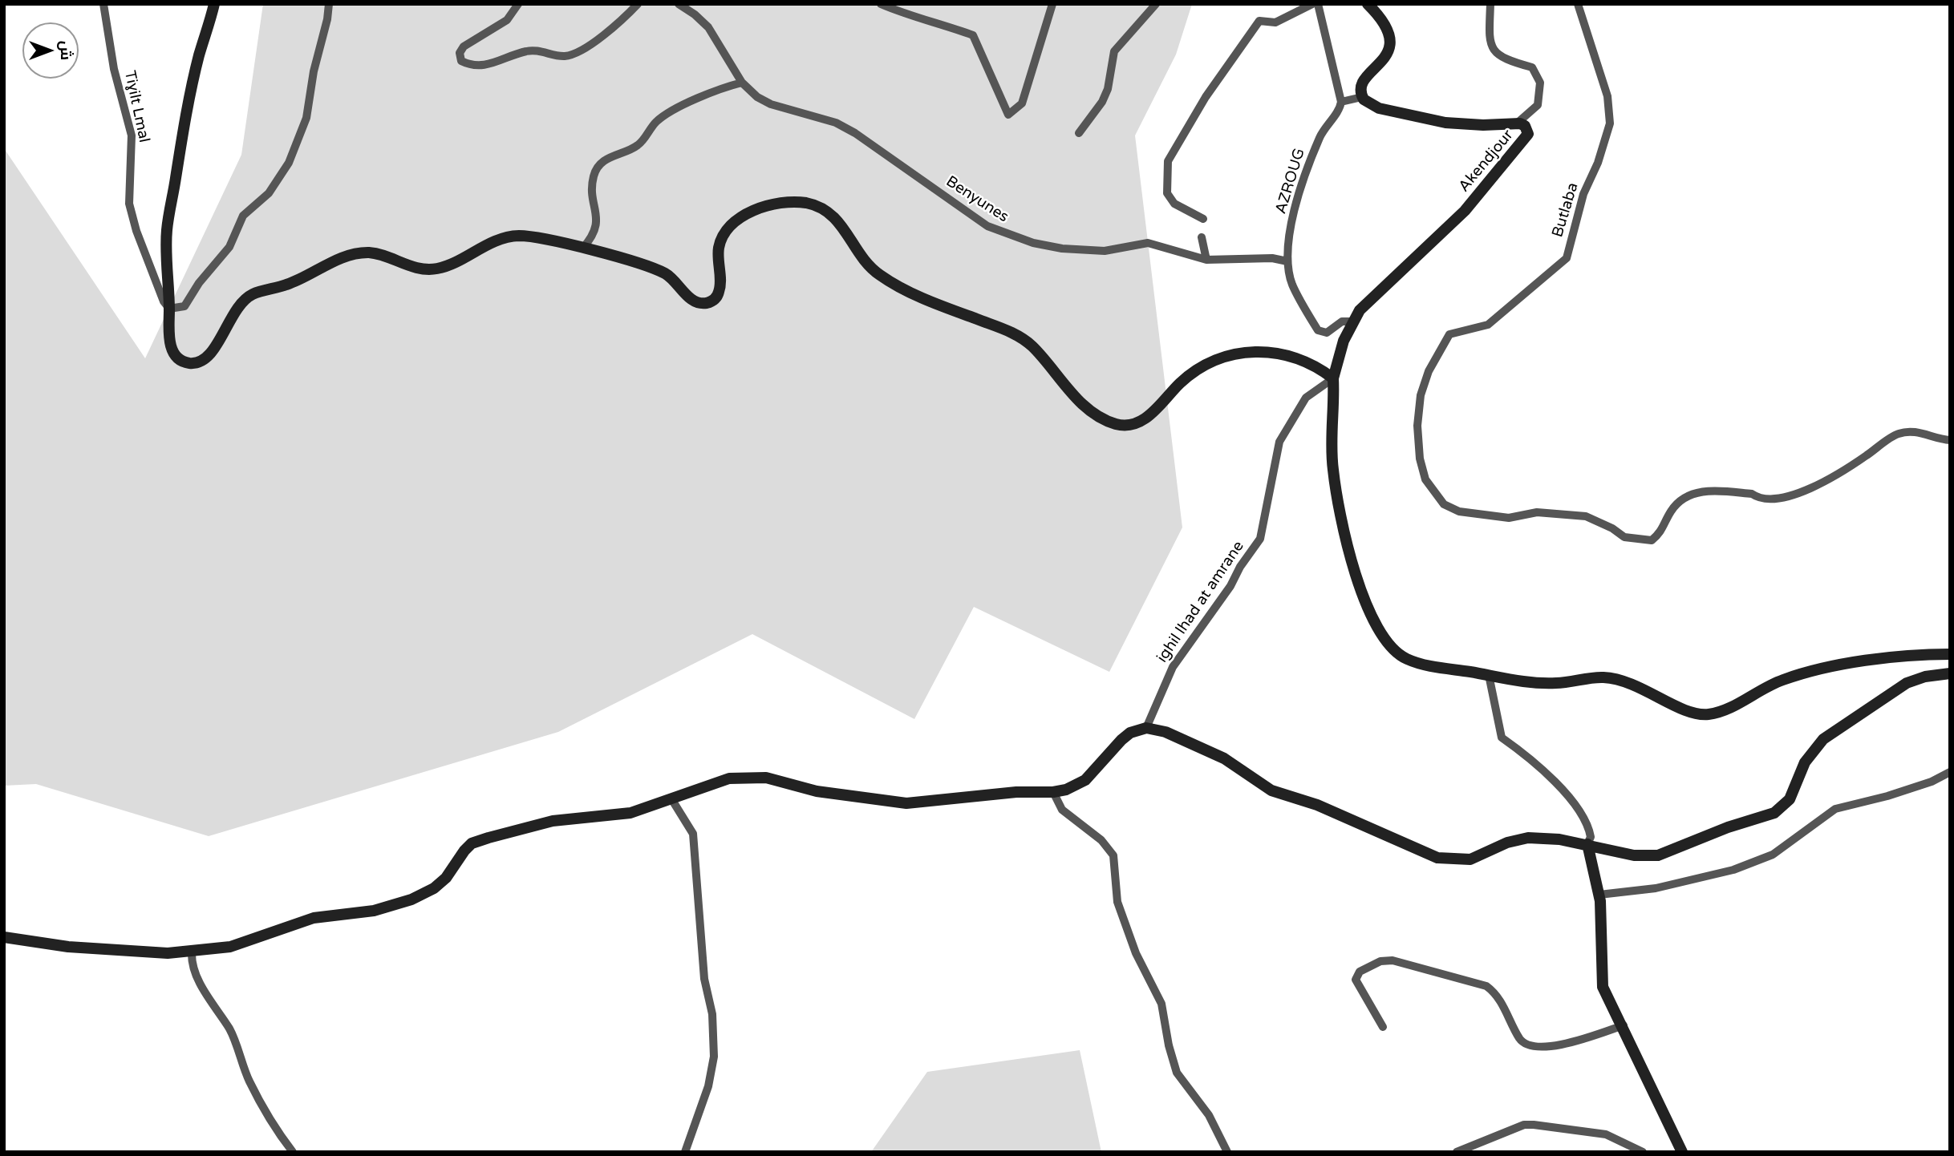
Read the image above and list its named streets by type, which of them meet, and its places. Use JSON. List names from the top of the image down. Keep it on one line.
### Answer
{"streets":{"main road":["Akendjour"],"street":["Tiɣilt Lmal","AZROUG","Benyunes","Butlaba","ighil lhad at amrane"]},"crossings":[["Akendjour","AZROUG"],["Akendjour","ighil lhad at amrane"],["AZROUG","Benyunes"]],"north":"right"}
